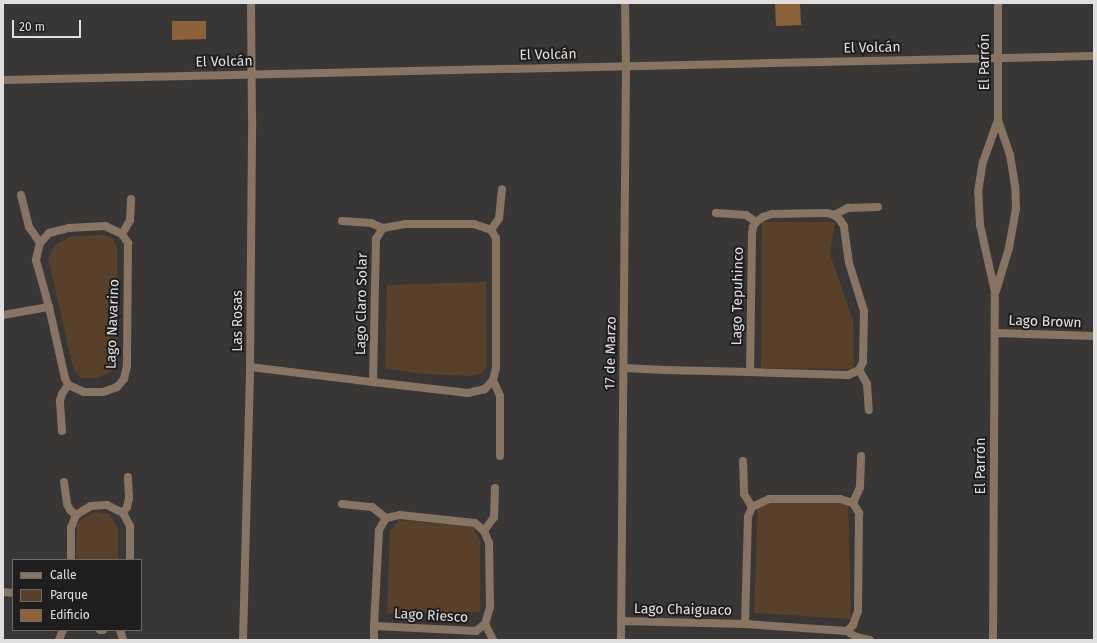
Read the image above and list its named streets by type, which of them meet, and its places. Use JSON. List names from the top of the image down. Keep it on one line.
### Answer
{"streets":{"street":["El Volcán","El Parrón","Lago Tepuhinco","Lago Claro Solar","Las Rosas","Lago Brown","Lago Navarino","17 de Marzo","Lago Chaiguaco","Lago Riesco"]},"crossings":[["El Volcán","El Parrón"],["El Volcán","Las Rosas"],["El Volcán","17 de Marzo"],["El Parrón","Lago Brown"],["17 de Marzo","Lago Chaiguaco"]],"legend":["Calle","Parque","Edificio"],"scale_bar":"20 m"}
